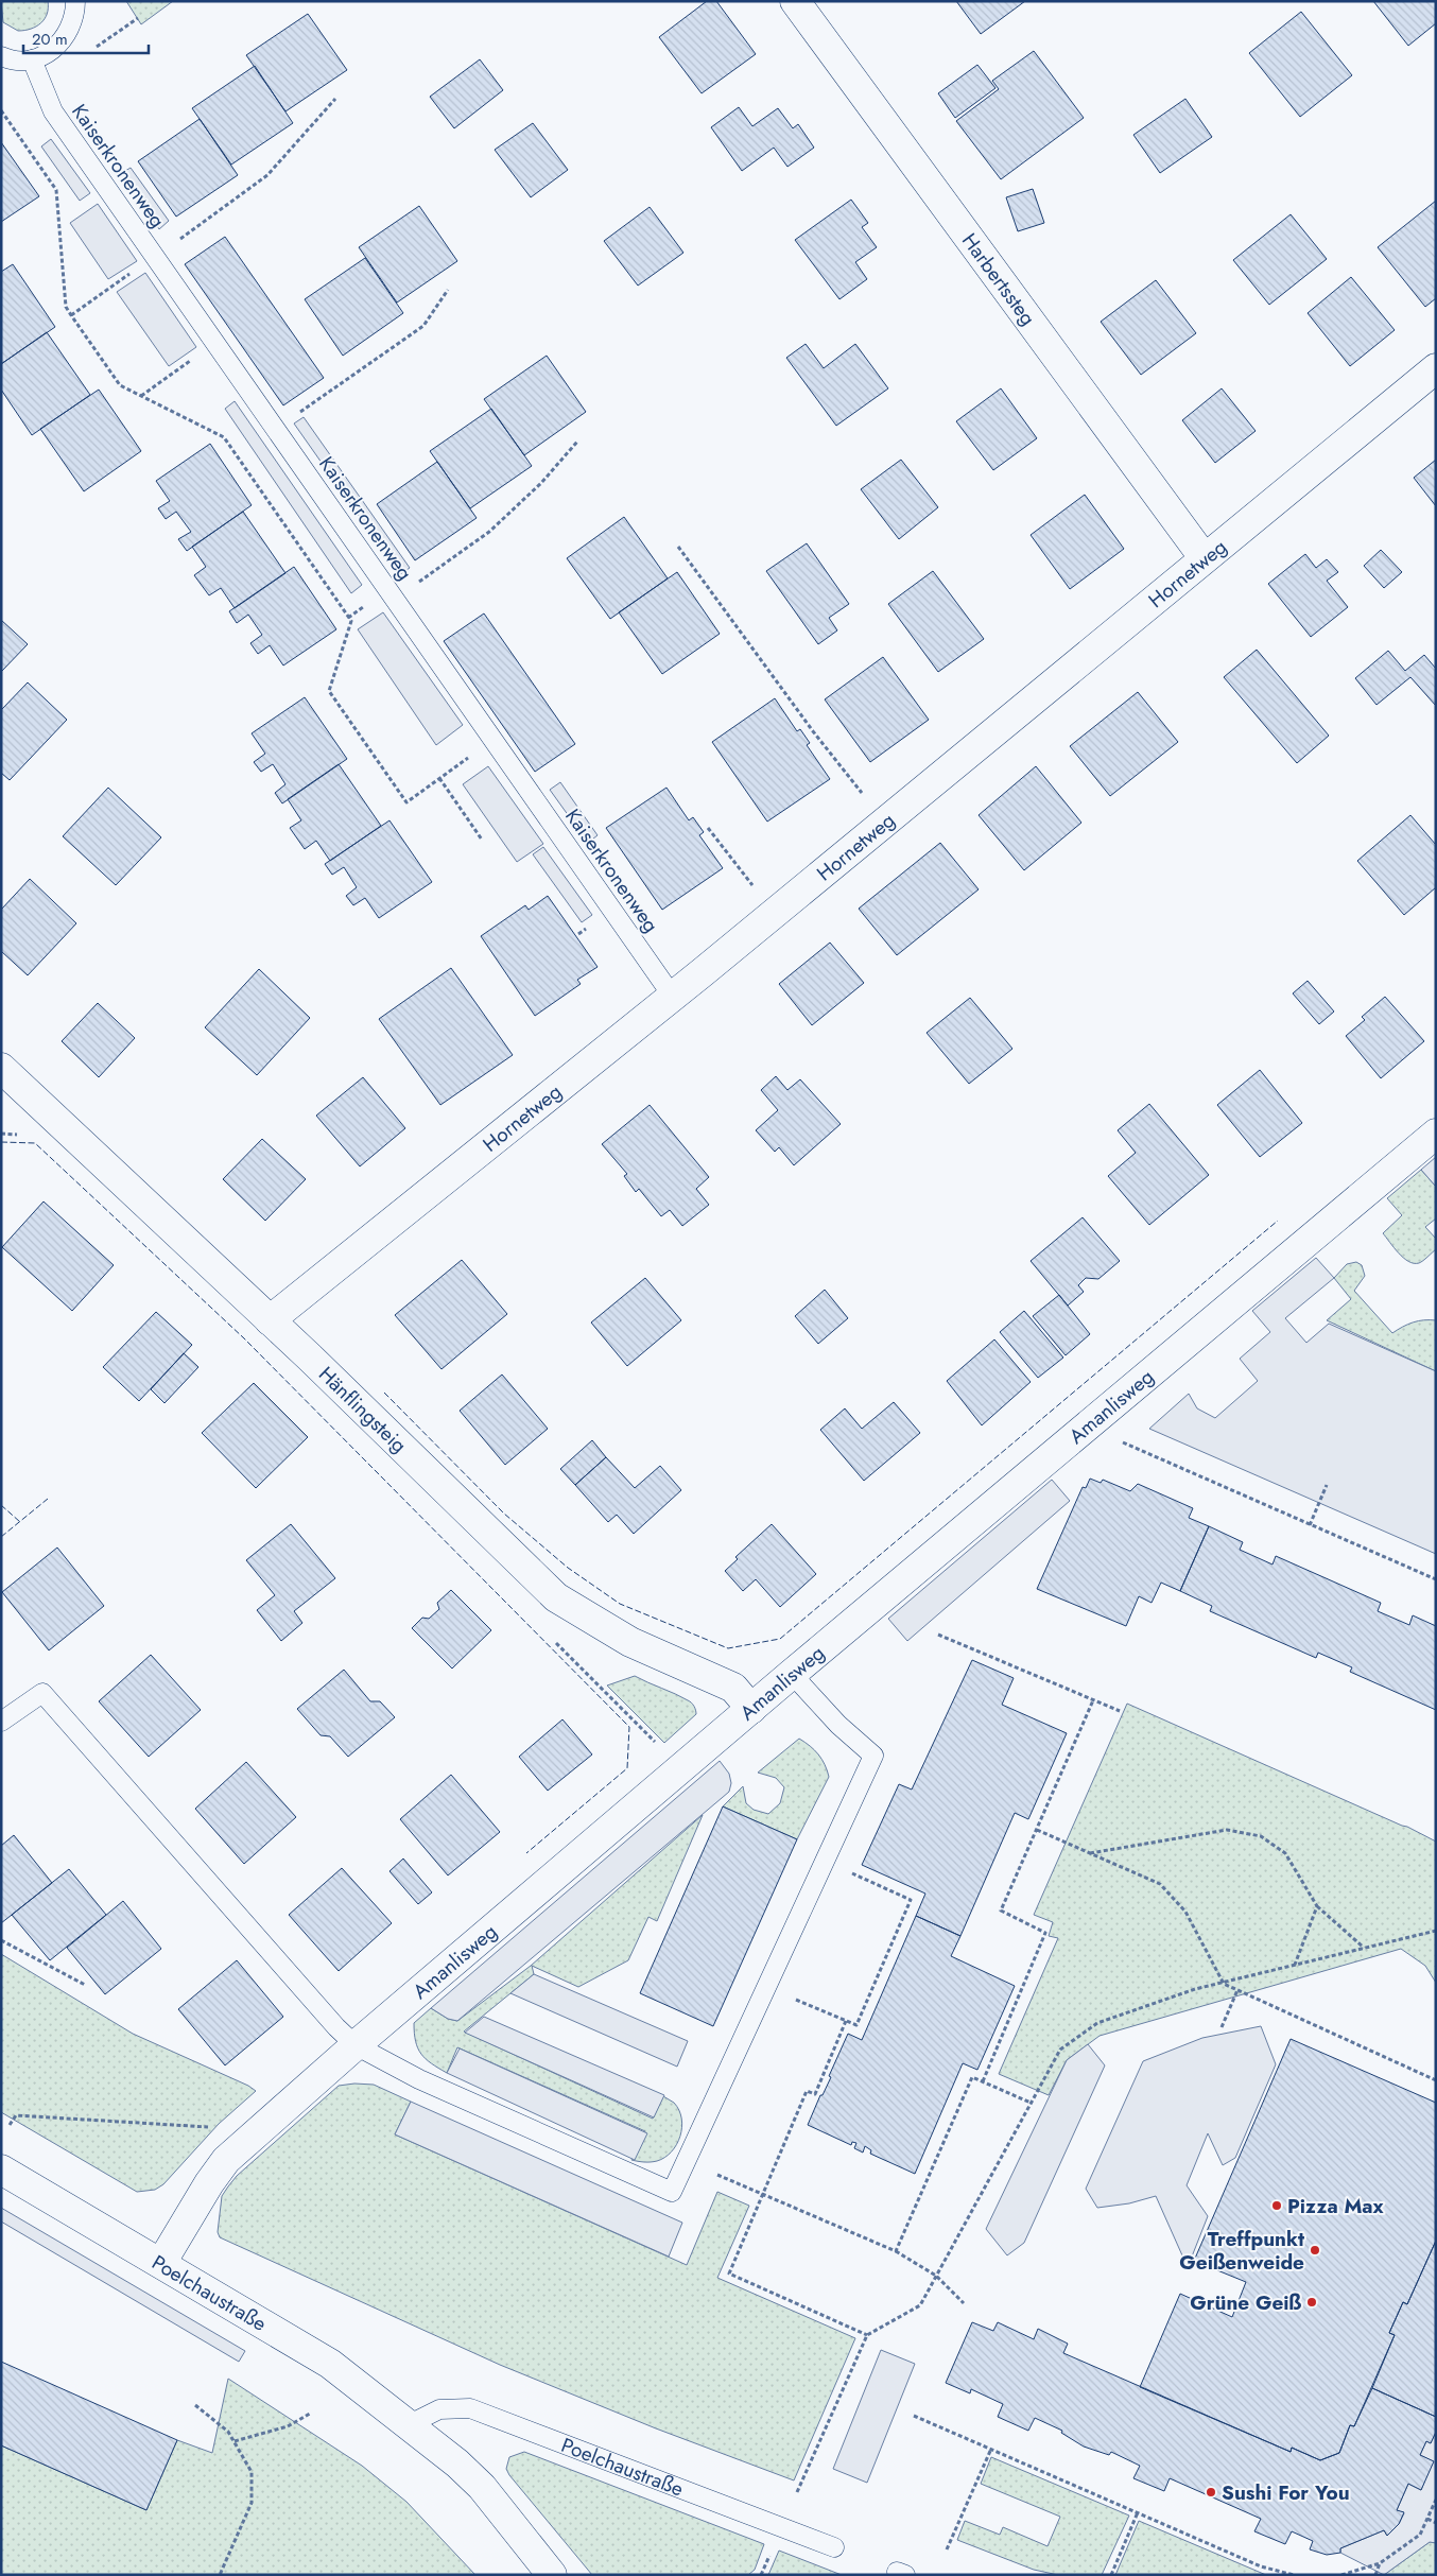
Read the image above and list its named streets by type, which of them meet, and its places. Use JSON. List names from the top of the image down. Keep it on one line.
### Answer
{"streets":{"street":["Harbertssteg","Hornetweg","Amanlisweg","Hänflingsteig","Poelchaustraße"],"lane":["Kaiserkronenweg"]},"crossings":[["Kaiserkronenweg","Hornetweg"],["Harbertssteg","Hornetweg"],["Hornetweg","Hänflingsteig"],["Amanlisweg","Hänflingsteig"],["Amanlisweg","Poelchaustraße"]],"places":["Pizza Max","Treffpunkt Geißenweide","Grüne Geiß","Sushi For You"],"scale_bar":"20 m"}
